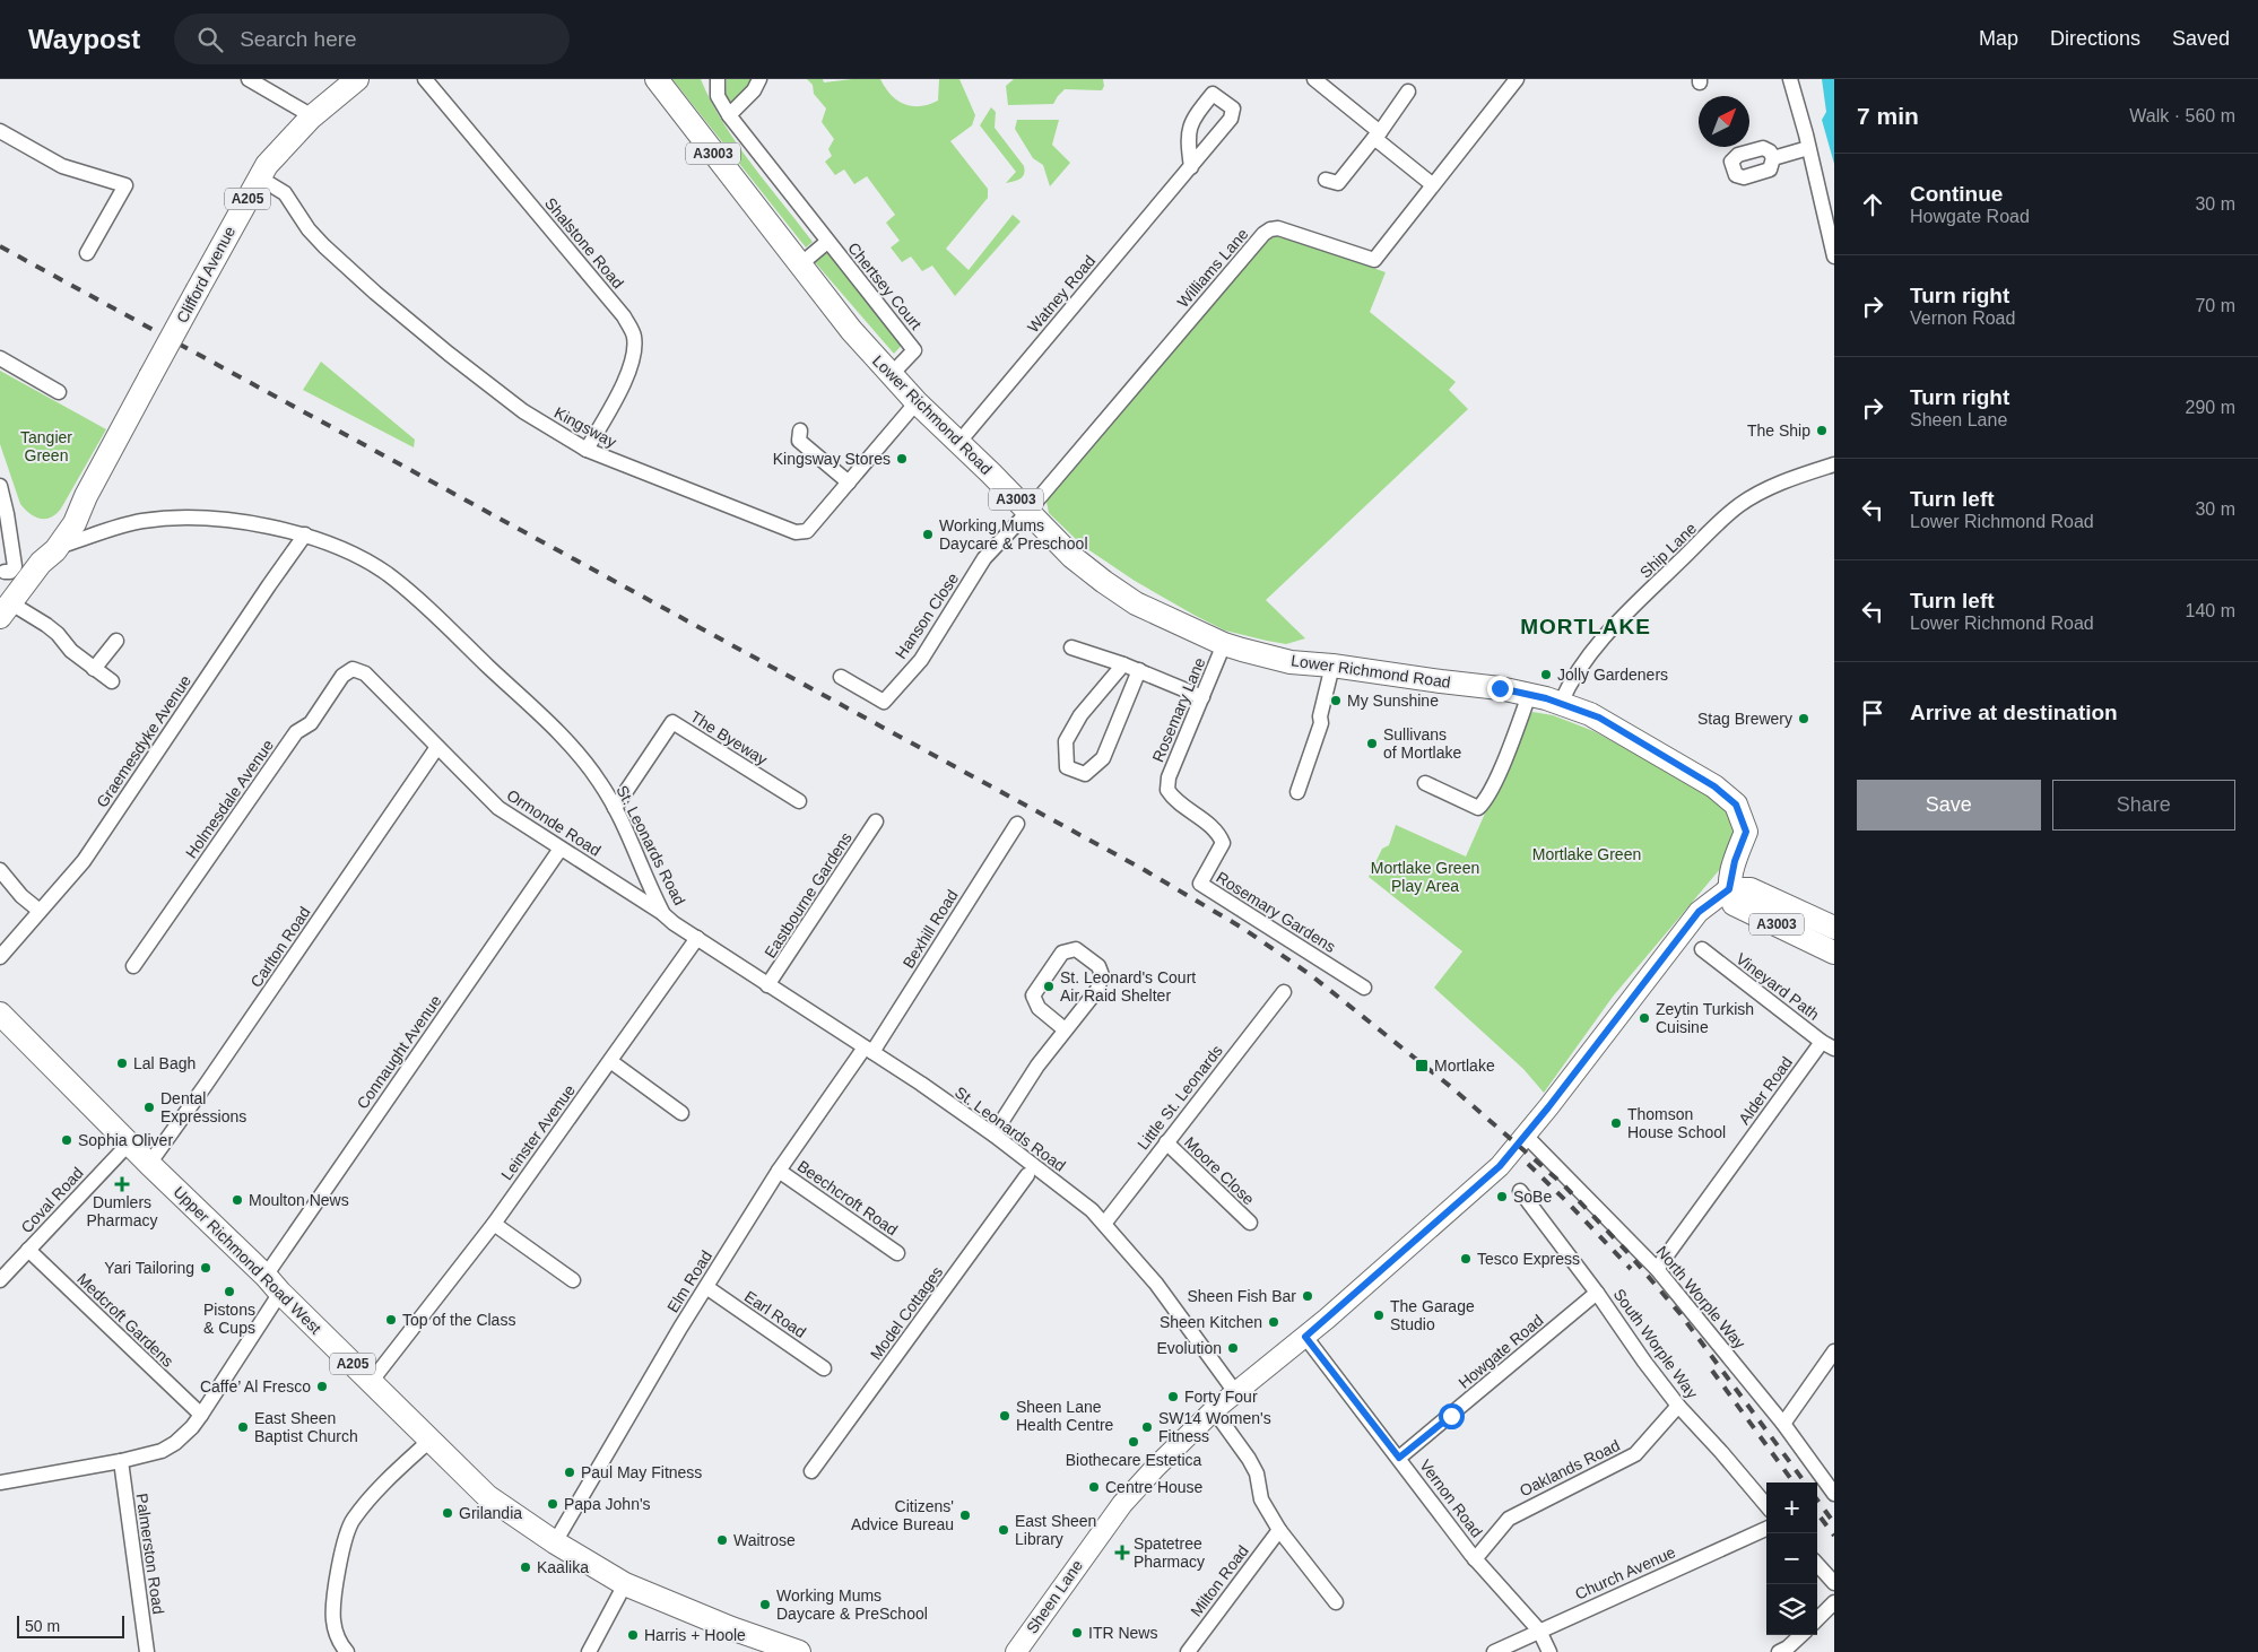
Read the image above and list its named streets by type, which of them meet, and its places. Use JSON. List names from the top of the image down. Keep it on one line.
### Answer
{"streets":{"main road":["A3003","A205","Clifford Avenue","Lower Richmond Road","Upper Richmond Road West","Sheen Lane"],"street":["Shalstone Road","Williams Lane","Chertsey Court","Watney Road","Kingsway","Ship Lane","Hanson Close","Rosemary Lane","The Byeway","Graemesdyke Avenue","Holmesdale Avenue","Ormonde Road","St. Leonards Road","Eastbourne Gardens","Rosemary Gardens","Bexhill Road","Carlton Road","Vineyard Path","Connaught Avenue","Alder Road","Little St. Leonards","Leinster Avenue","Moore Close","Beechcroft Road","Coval Road","Elm Road","North Worple Way","Model Cottages","Earl Road","Medcroft Gardens","South Worple Way","Howgate Road","Oaklands Road","Vernon Road","Palmerston Road","Church Avenue","Milton Road"]},"crossings":[["A3003","Lower Richmond Road"],["A3003","Sheen Lane"],["Shalstone Road","Kingsway"],["Williams Lane","Lower Richmond Road"],["Williams Lane","Hanson Close"],["Clifford Avenue","Kingsway"],["Clifford Avenue","St. Leonards Road"],["Chertsey Court","Lower Richmond Road"],["Watney Road","Lower Richmond Road"],["Lower Richmond Road","Kingsway"],["Lower Richmond Road","Ship Lane"],["Lower Richmond Road","Hanson Close"],["Lower Richmond Road","Rosemary Lane"],["Lower Richmond Road","Sheen Lane"],["Rosemary Lane","Rosemary Gardens"],["The Byeway","St. Leonards Road"],["Graemesdyke Avenue","St. Leonards Road"],["Holmesdale Avenue","Ormonde Road"],["Ormonde Road","St. Leonards Road"],["Ormonde Road","Carlton Road"],["Ormonde Road","Connaught Avenue"],["St. Leonards Road","Eastbourne Gardens"],["St. Leonards Road","Bexhill Road"],["St. Leonards Road","Little St. Leonards"],["St. Leonards Road","Leinster Avenue"],["St. Leonards Road","Elm Road"],["St. Leonards Road","Sheen Lane"],["Bexhill Road","Elm Road"],["Carlton Road","Upper Richmond Road West"],["Vineyard Path","Alder Road"],["Connaught Avenue","Upper Richmond Road West"],["Connaught Avenue","Medcroft Gardens"],["Connaught Avenue","Palmerston Road"],["Alder Road","North Worple Way"],["Little St. Leonards","Moore Close"],["Leinster Avenue","Upper Richmond Road West"],["Beechcroft Road","Elm Road"],["Coval Road","Upper Richmond Road West"],["Coval Road","Medcroft Gardens"],["Upper Richmond Road West","Elm Road"],["Elm Road","Earl Road"],["North Worple Way","Sheen Lane"],["South Worple Way","Howgate Road"],["South Worple Way","Oaklands Road"],["Howgate Road","Vernon Road"],["Oaklands Road","Vernon Road"],["Vernon Road","Church Avenue"],["Vernon Road","Sheen Lane"]],"districts":["MORTLAKE"],"parks":["Tangier Green","Mortlake Green","Mortlake Green Play Area"],"places":{"other":["The Ship","Kingsway Stores","Working Mums Daycare & Preschool","Jolly Gardeners","My Sunshine","Stag Brewery","Sullivans of Mortlake","St. Leonard's Court Air Raid Shelter","Zeytin Turkish Cuisine","Lal Bagh","Dental Expressions","Thomson House School","Sophia Oliver","SoBe","Moulton News","Tesco Express","Yari Tailoring","Pistons & Cups","Sheen Fish Bar","The Garage Studio","Top of the Class","Sheen Kitchen","Evolution","Caffe’ Al Fresco","Forty Four","Sheen Lane Health Centre","East Sheen Baptist Church","SW14 Women's Fitness","Biothecare Estetica","Paul May Fitness","Centre House","Papa John's","Grilandia","Citizens' Advice Bureau","East Sheen Library","Waitrose","Kaalika","Working Mums Daycare & PreSchool","ITR News","Harris + Hoole"],"transit":["Mortlake"],"health":["Dumlers Pharmacy","Spatetree Pharmacy"]},"scale_bar":"50 m","north":"top right","page":{"header":"Waypost","search":"Search here","nav":["Map","Directions","Saved"],"heading":["7 min","Walk · 560 m"],"list":[["Continue","Howgate Road","30 m"],["Turn right","Vernon Road","70 m"],["Turn right","Sheen Lane","290 m"],["Turn left","Lower Richmond Road","30 m"],["Turn left","Lower Richmond Road","140 m"],"Arrive at destination"],"buttons":["Save","Share"],"map_buttons":["+","−"],"scale":"50 m"}}
